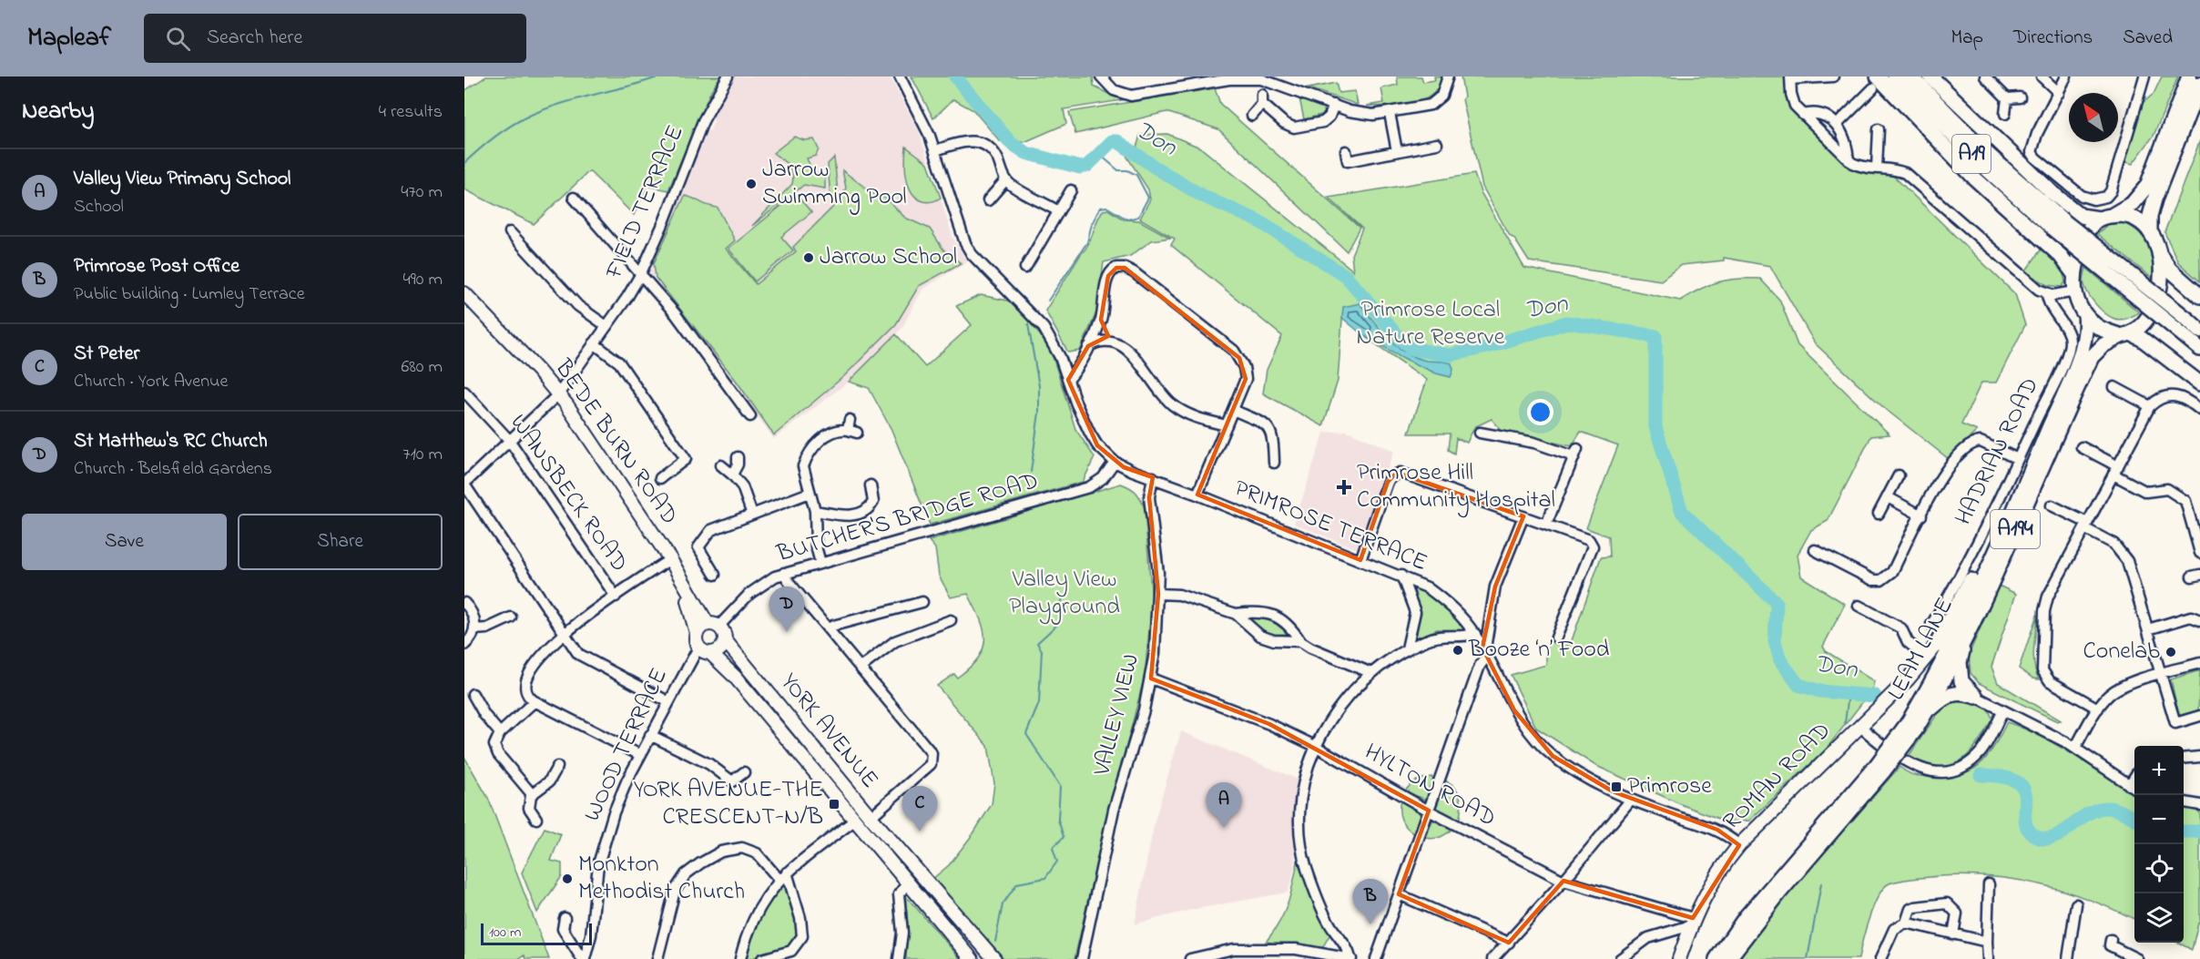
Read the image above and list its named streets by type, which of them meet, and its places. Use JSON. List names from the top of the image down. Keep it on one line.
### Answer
{"streets":{"highway":["A19","A194","LEAM LANE"],"main road":["BEDE BURN ROAD","YORK AVENUE","ROMAN ROAD"],"street":["FIELD TERRACE","HADRIAN ROAD","WANSBECK ROAD","BUTCHER'S BRIDGE ROAD","PRIMROSE TERRACE","VALLEY VIEW","WOOD TERRACE","HYLTON ROAD"]},"crossings":[["FIELD TERRACE","BEDE BURN ROAD"],["FIELD TERRACE","WANSBECK ROAD"],["BEDE BURN ROAD","BUTCHER'S BRIDGE ROAD"],["BEDE BURN ROAD","YORK AVENUE"],["BEDE BURN ROAD","WOOD TERRACE"],["BUTCHER'S BRIDGE ROAD","PRIMROSE TERRACE"],["BUTCHER'S BRIDGE ROAD","YORK AVENUE"],["BUTCHER'S BRIDGE ROAD","WOOD TERRACE"],["PRIMROSE TERRACE","VALLEY VIEW"],["PRIMROSE TERRACE","ROMAN ROAD"],["A194","LEAM LANE"],["VALLEY VIEW","HYLTON ROAD"],["YORK AVENUE","WOOD TERRACE"],["ROMAN ROAD","HYLTON ROAD"]],"water":["Don"],"parks":["Primrose Local Nature Reserve","Valley View Playground"],"places":{"other":["Jarrow Swimming Pool","Jarrow School","Booze ‘n’ Food","Conelab","Monkton Methodist Church"],"health":["Primrose Hill Community Hospital"],"transit":["Primrose","YORK AVENUE-THE CRESCENT-N/B"]},"scale_bar":"100 m","north":"top left","page":{"header":"Mapleaf","search":"Search here","nav":["Map","Directions","Saved"],"heading":["Nearby","4 results"],"list":[{"mark":"A","name":"Valley View Primary School","note":"School","value":"470 m"},{"mark":"B","name":"Primrose Post Office","note":"Public building · Lumley Terrace","value":"490 m"},{"mark":"C","name":"St Peter","note":"Church · York Avenue","value":"680 m"},{"mark":"D","name":"St Matthew's RC Church","note":"Church · Belsfield Gardens","value":"710 m"}],"buttons":["Save","Share"],"pins":["D","A","C","B"],"map_buttons":["+","−"],"scale":"100 m"}}
